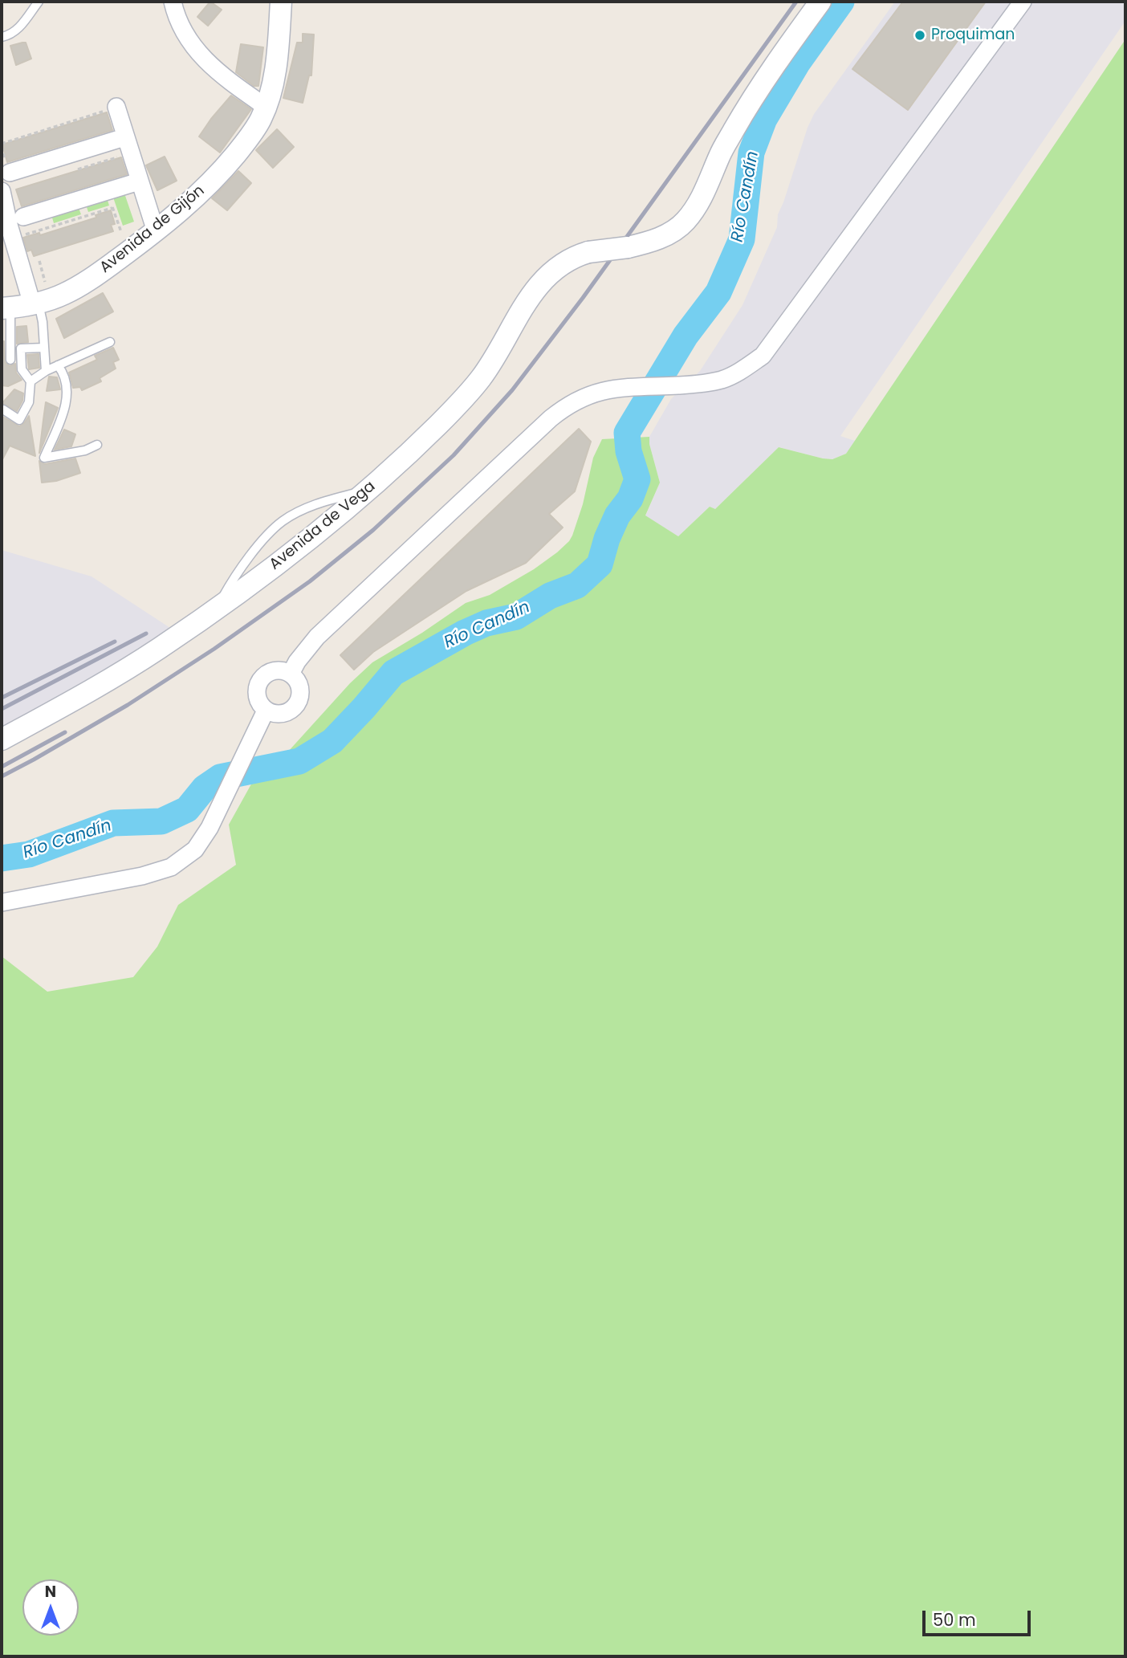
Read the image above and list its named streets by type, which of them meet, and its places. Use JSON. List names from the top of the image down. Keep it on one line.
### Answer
{"streets":{"street":["Avenida de Gijón","Avenida de Vega"]},"water":["Río Candín"],"places":["Proquiman"],"scale_bar":"50 m","north":"top"}
